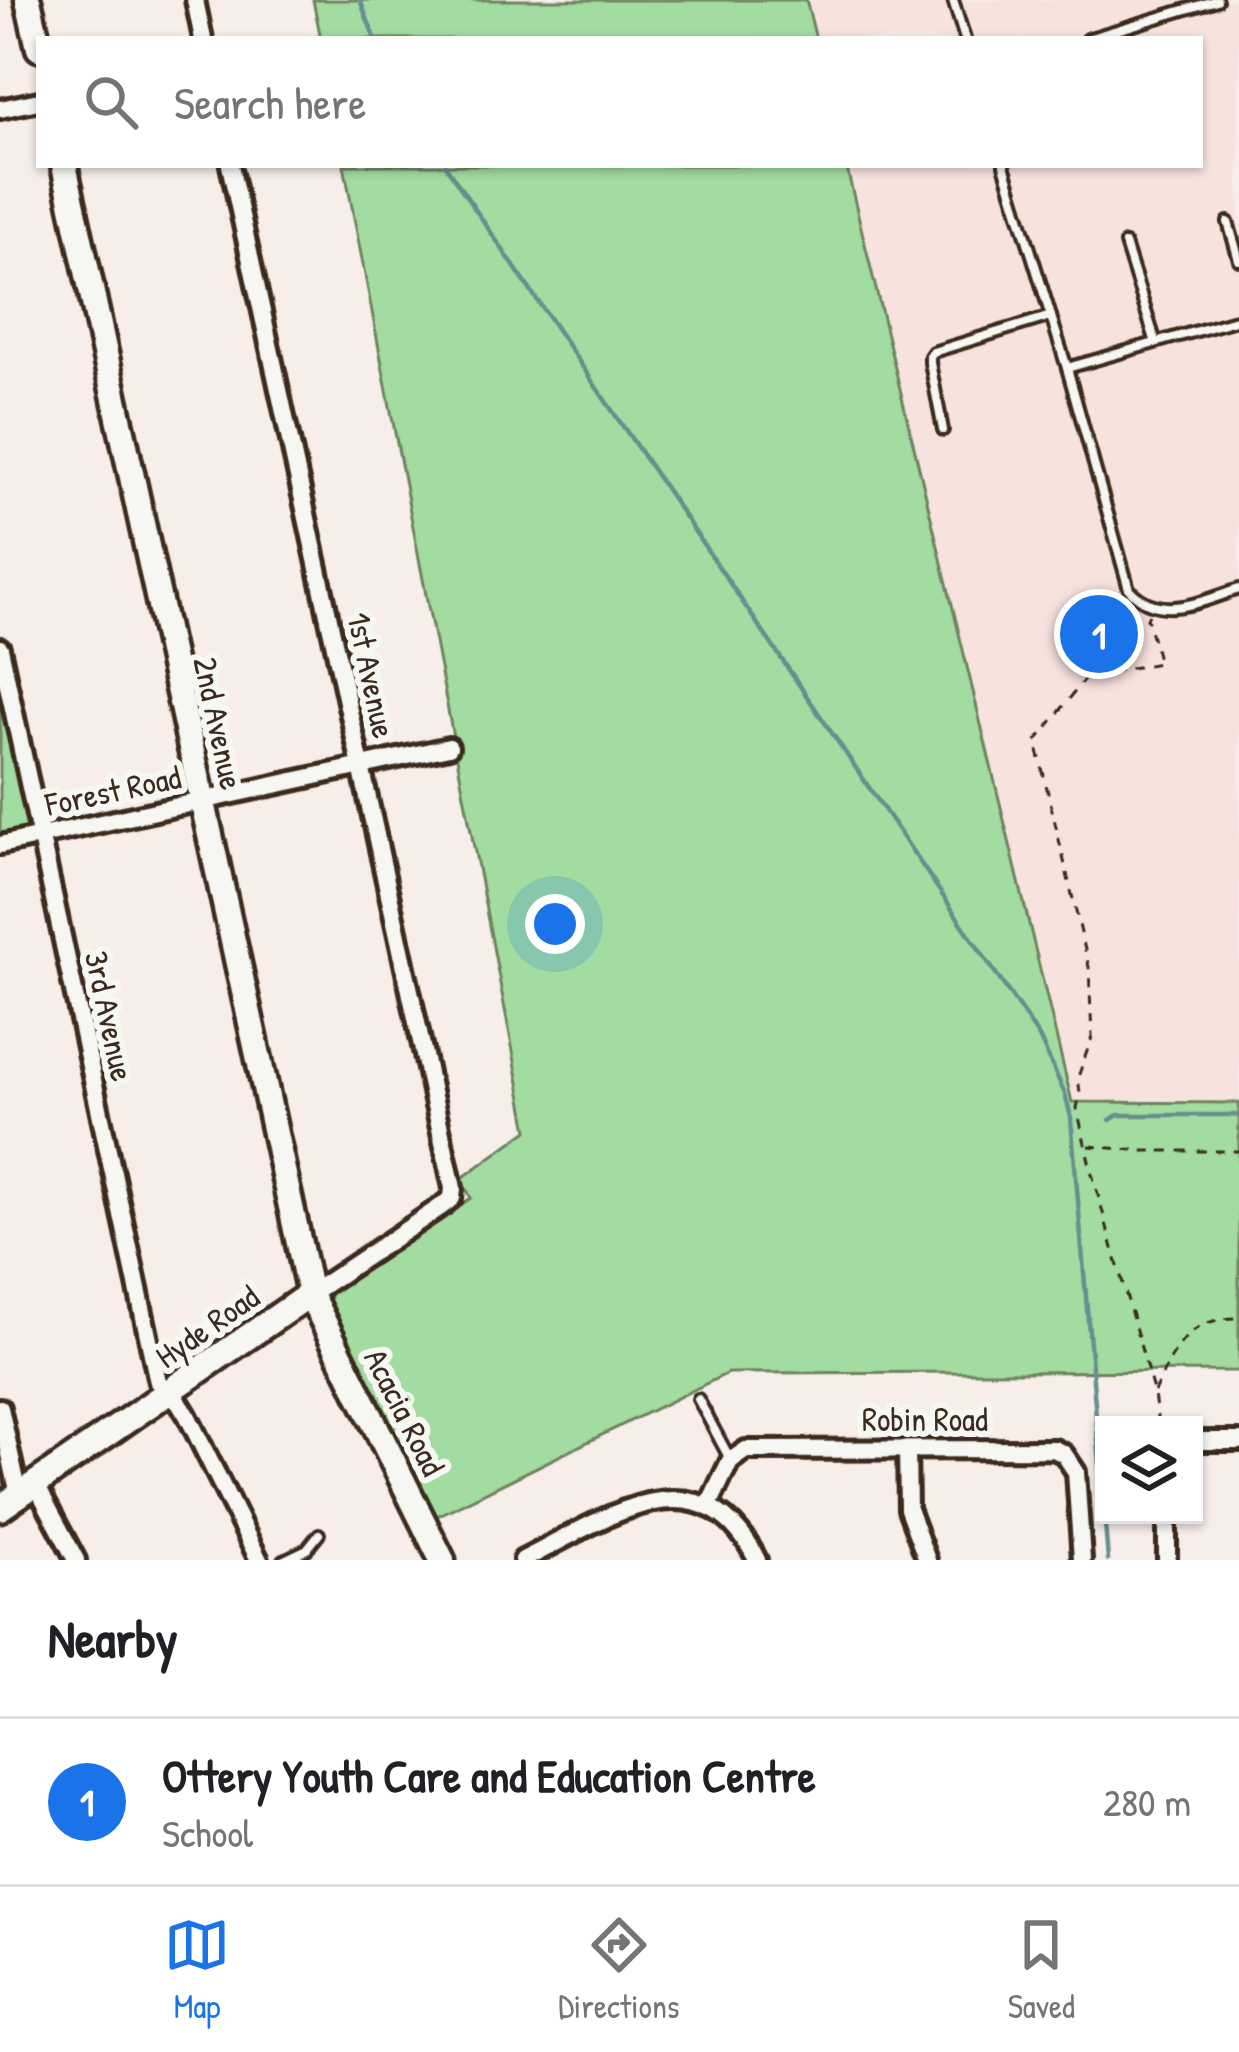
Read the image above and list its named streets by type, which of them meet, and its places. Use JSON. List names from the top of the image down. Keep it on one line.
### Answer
{"streets":{"street":["1st Avenue","2nd Avenue","Forest Road","3rd Avenue","Hyde Road","Acacia Road","Robin Road"]},"crossings":[["1st Avenue","Forest Road"],["1st Avenue","Hyde Road"],["2nd Avenue","Forest Road"],["2nd Avenue","Hyde Road"],["2nd Avenue","Acacia Road"],["Forest Road","3rd Avenue"],["3rd Avenue","Hyde Road"],["Hyde Road","Acacia Road"]],"page":{"search":"Search here","pins":"1","heading":"Nearby","list":[{"mark":"1","name":"Ottery Youth Care and Education Centre","note":"School","value":"280 m"}],"nav":["Map","Directions","Saved"]}}
